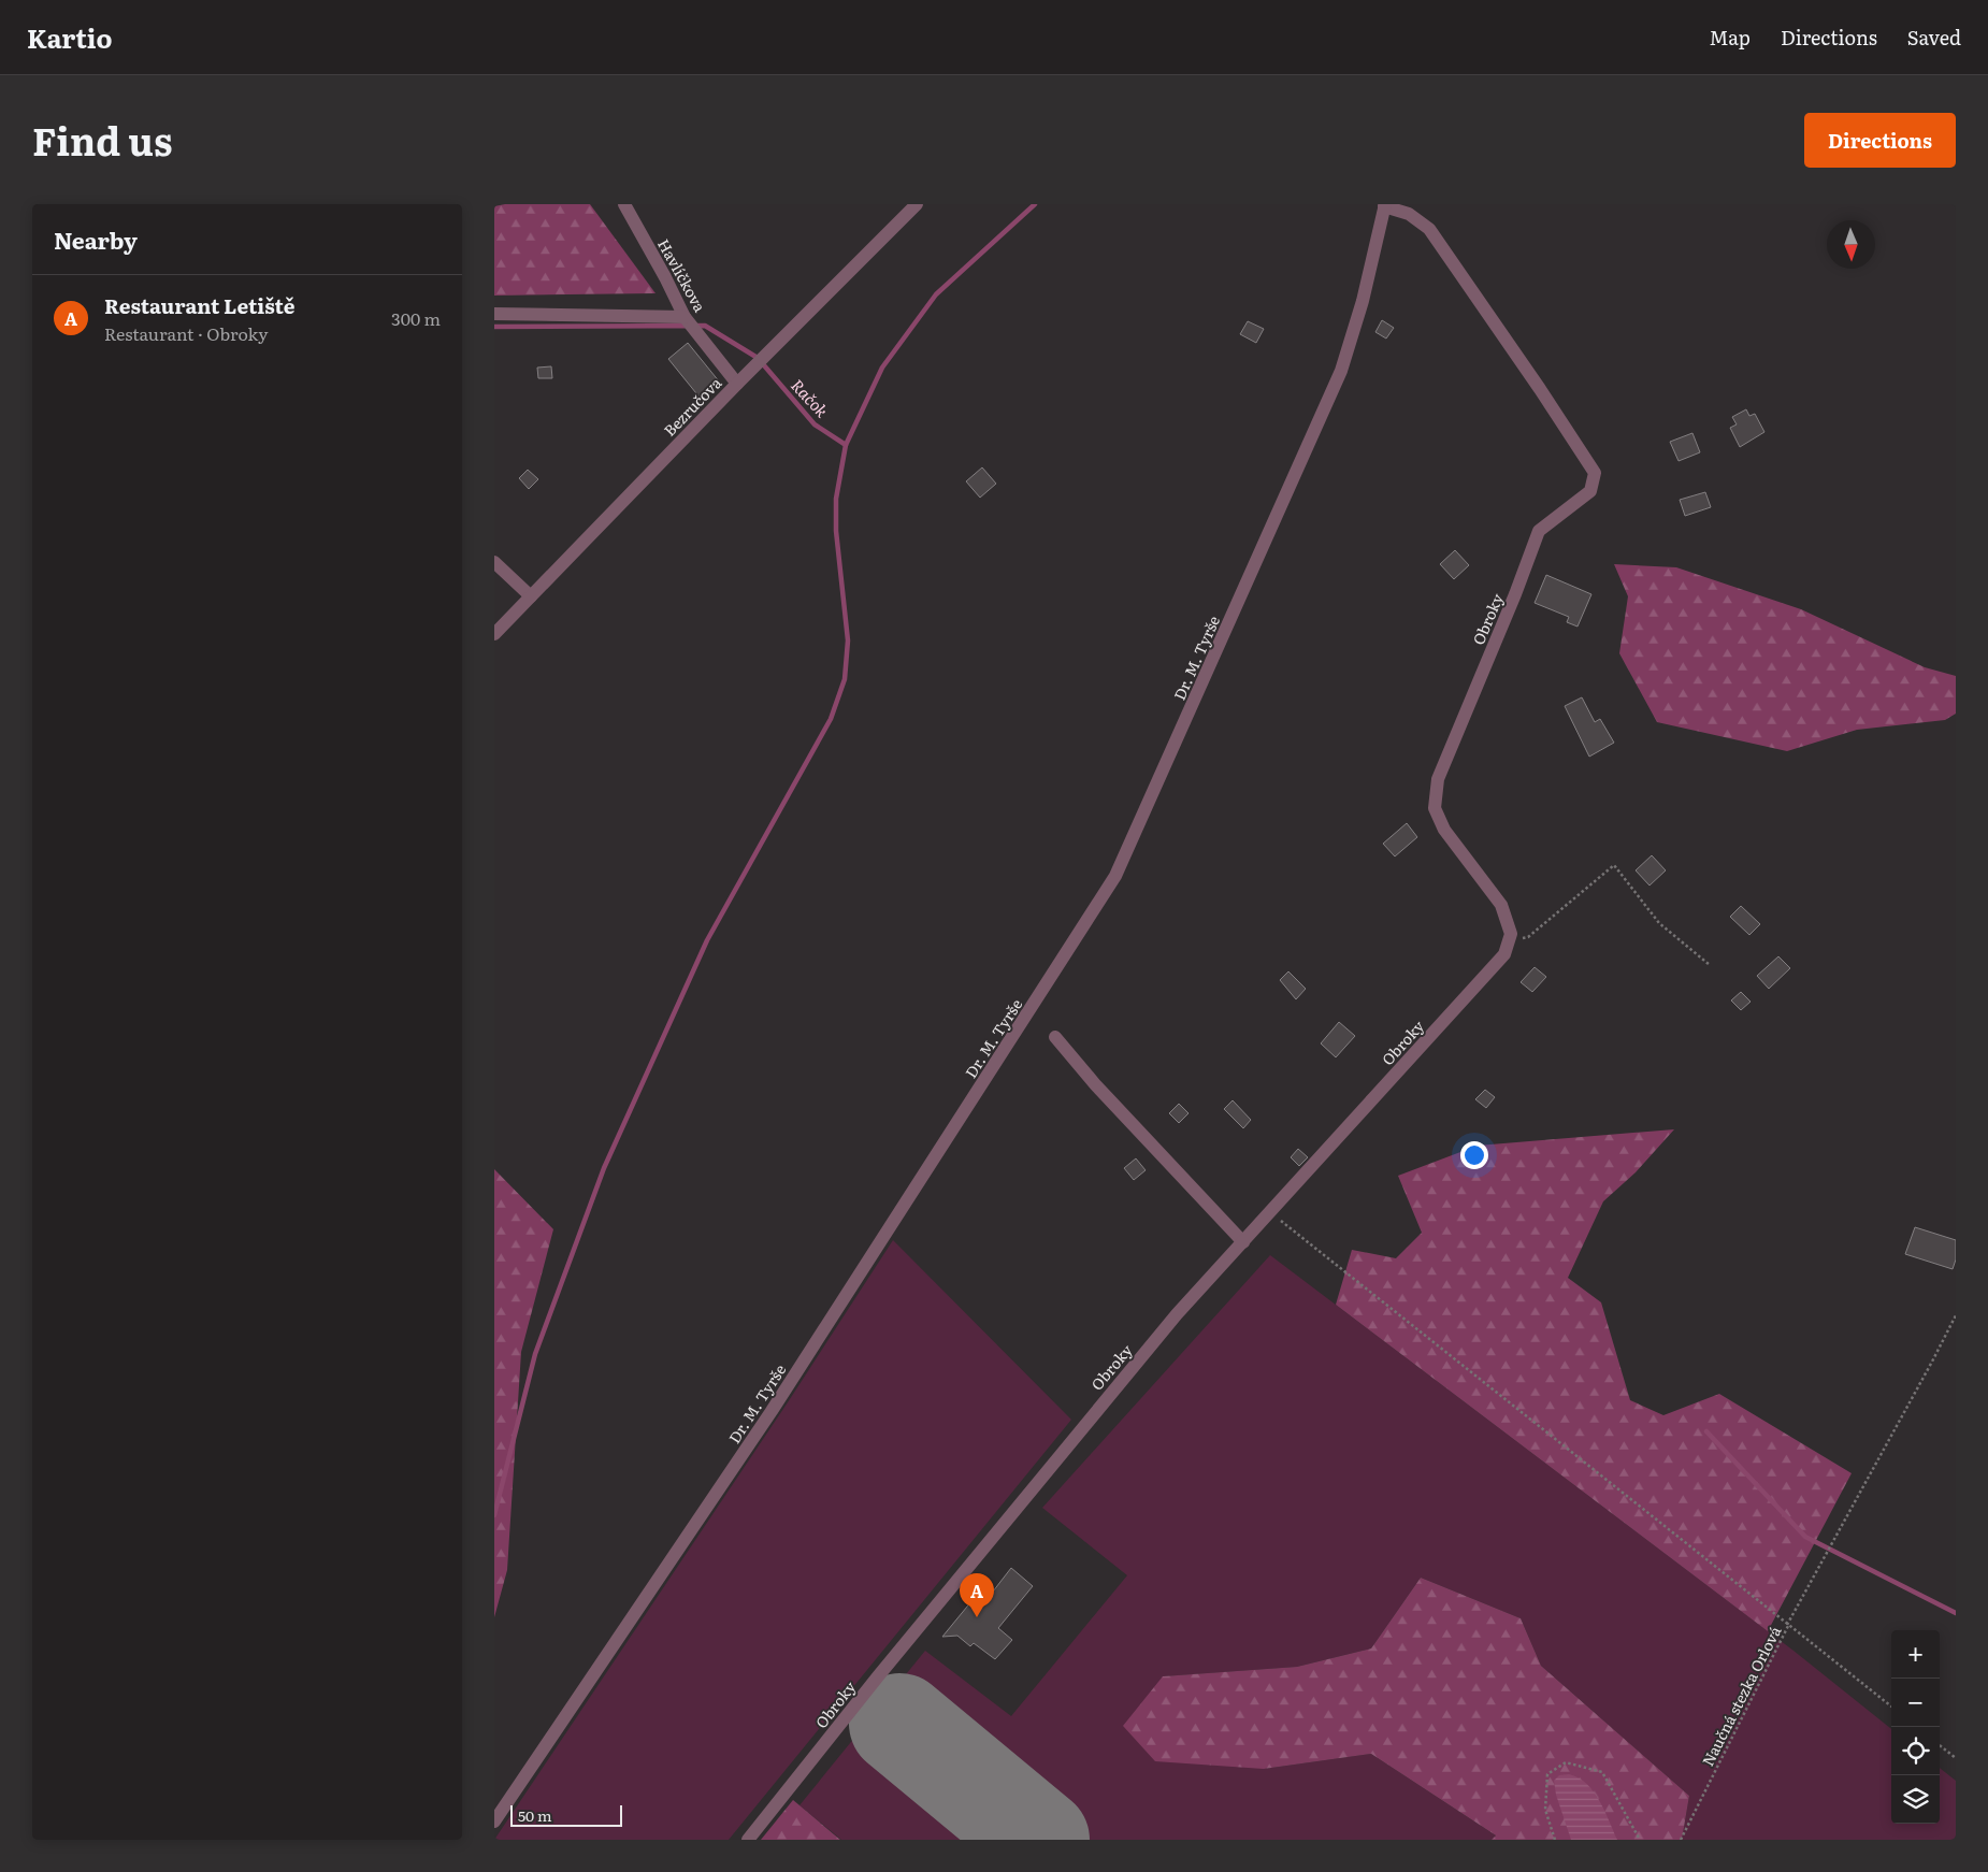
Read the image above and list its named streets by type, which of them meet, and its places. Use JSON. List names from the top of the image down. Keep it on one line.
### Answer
{"streets":{"street":["Havlíčkova","Bezručova","Obroky","Dr. M. Tyrše"],"path":["Naučná stezka Orlová"]},"crossings":[["Havlíčkova","Bezručova"],["Obroky","Dr. M. Tyrše"]],"water":["Račok"],"scale_bar":"50 m","north":"bottom","page":{"header":"Kartio","nav":["Map","Directions","Saved"],"title":"Find us","buttons":"Directions","heading":"Nearby","list":[{"mark":"A","name":"Restaurant Letiště","note":"Restaurant · Obroky","value":"300 m"}],"pins":"A","map_buttons":["+","−"],"scale":"50 m"}}
